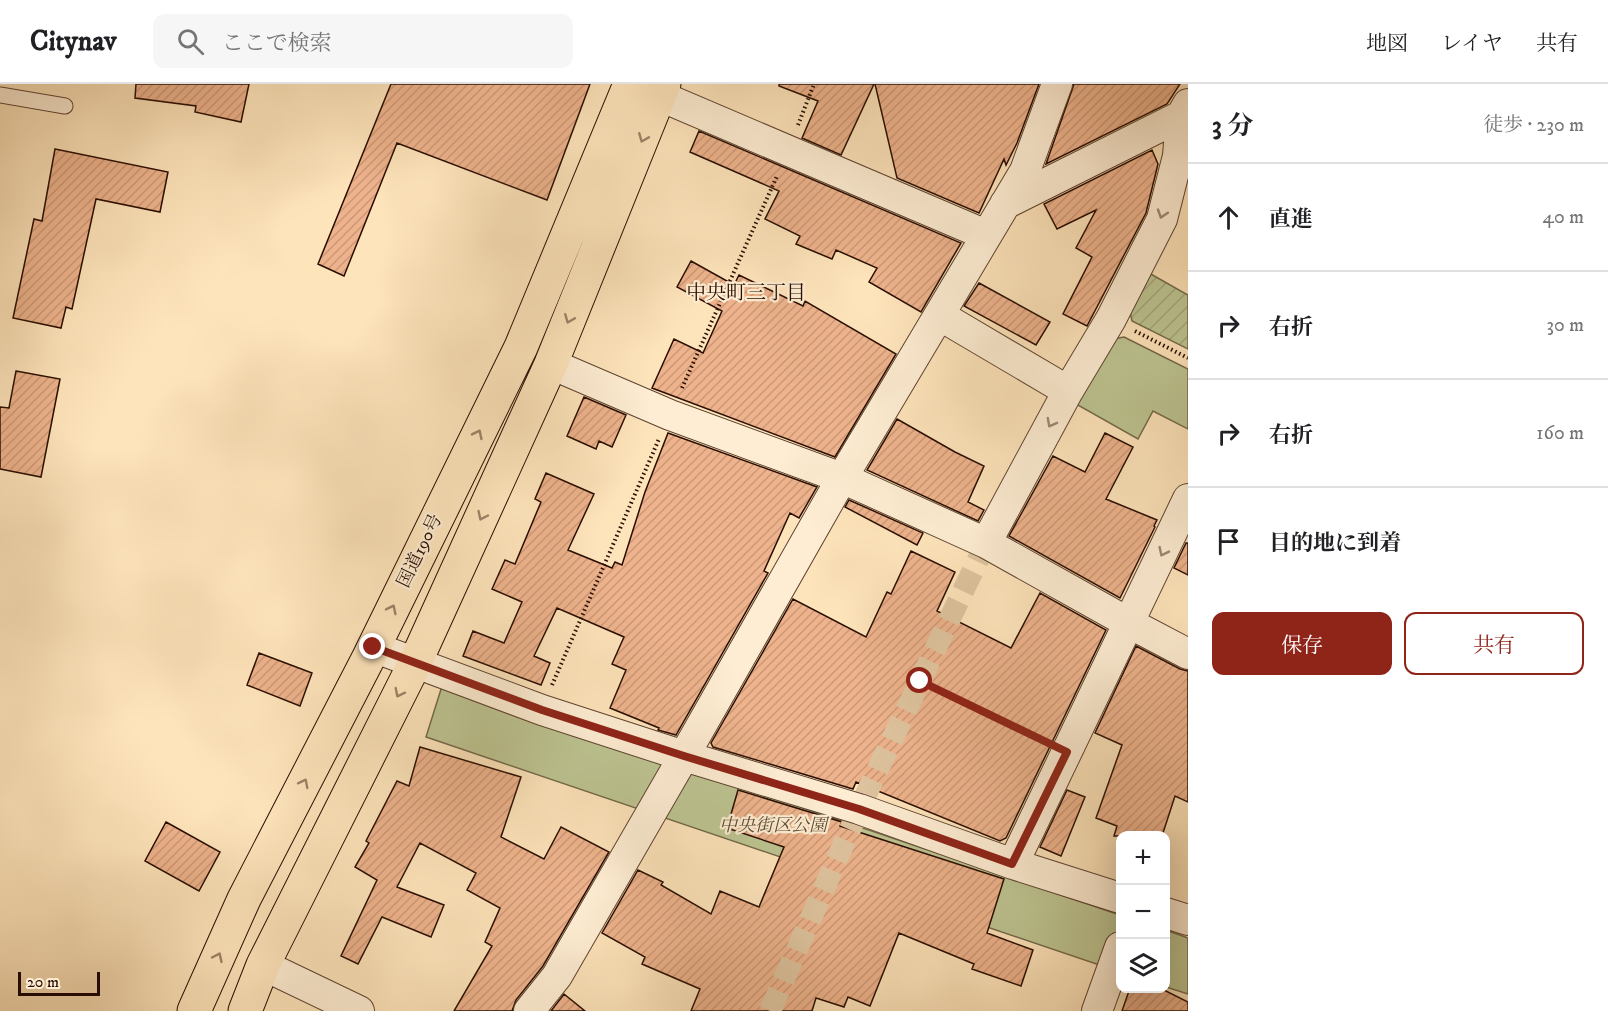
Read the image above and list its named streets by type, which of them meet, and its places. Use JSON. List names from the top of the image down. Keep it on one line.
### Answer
{"streets":{"highway":["国道190号"]},"districts":["中央町三丁目"],"parks":["中央街区公園"],"scale_bar":"20 m","page":{"header":"Citynav","search":"ここで検索","nav":["地図","レイヤ","共有"],"heading":["3 分","徒歩 · 230 m"],"list":[["直進","40 m"],["右折","30 m"],["右折","160 m"],"目的地に到着"],"buttons":["保存","共有"],"map_buttons":["+","−"],"scale":"20 m"}}
